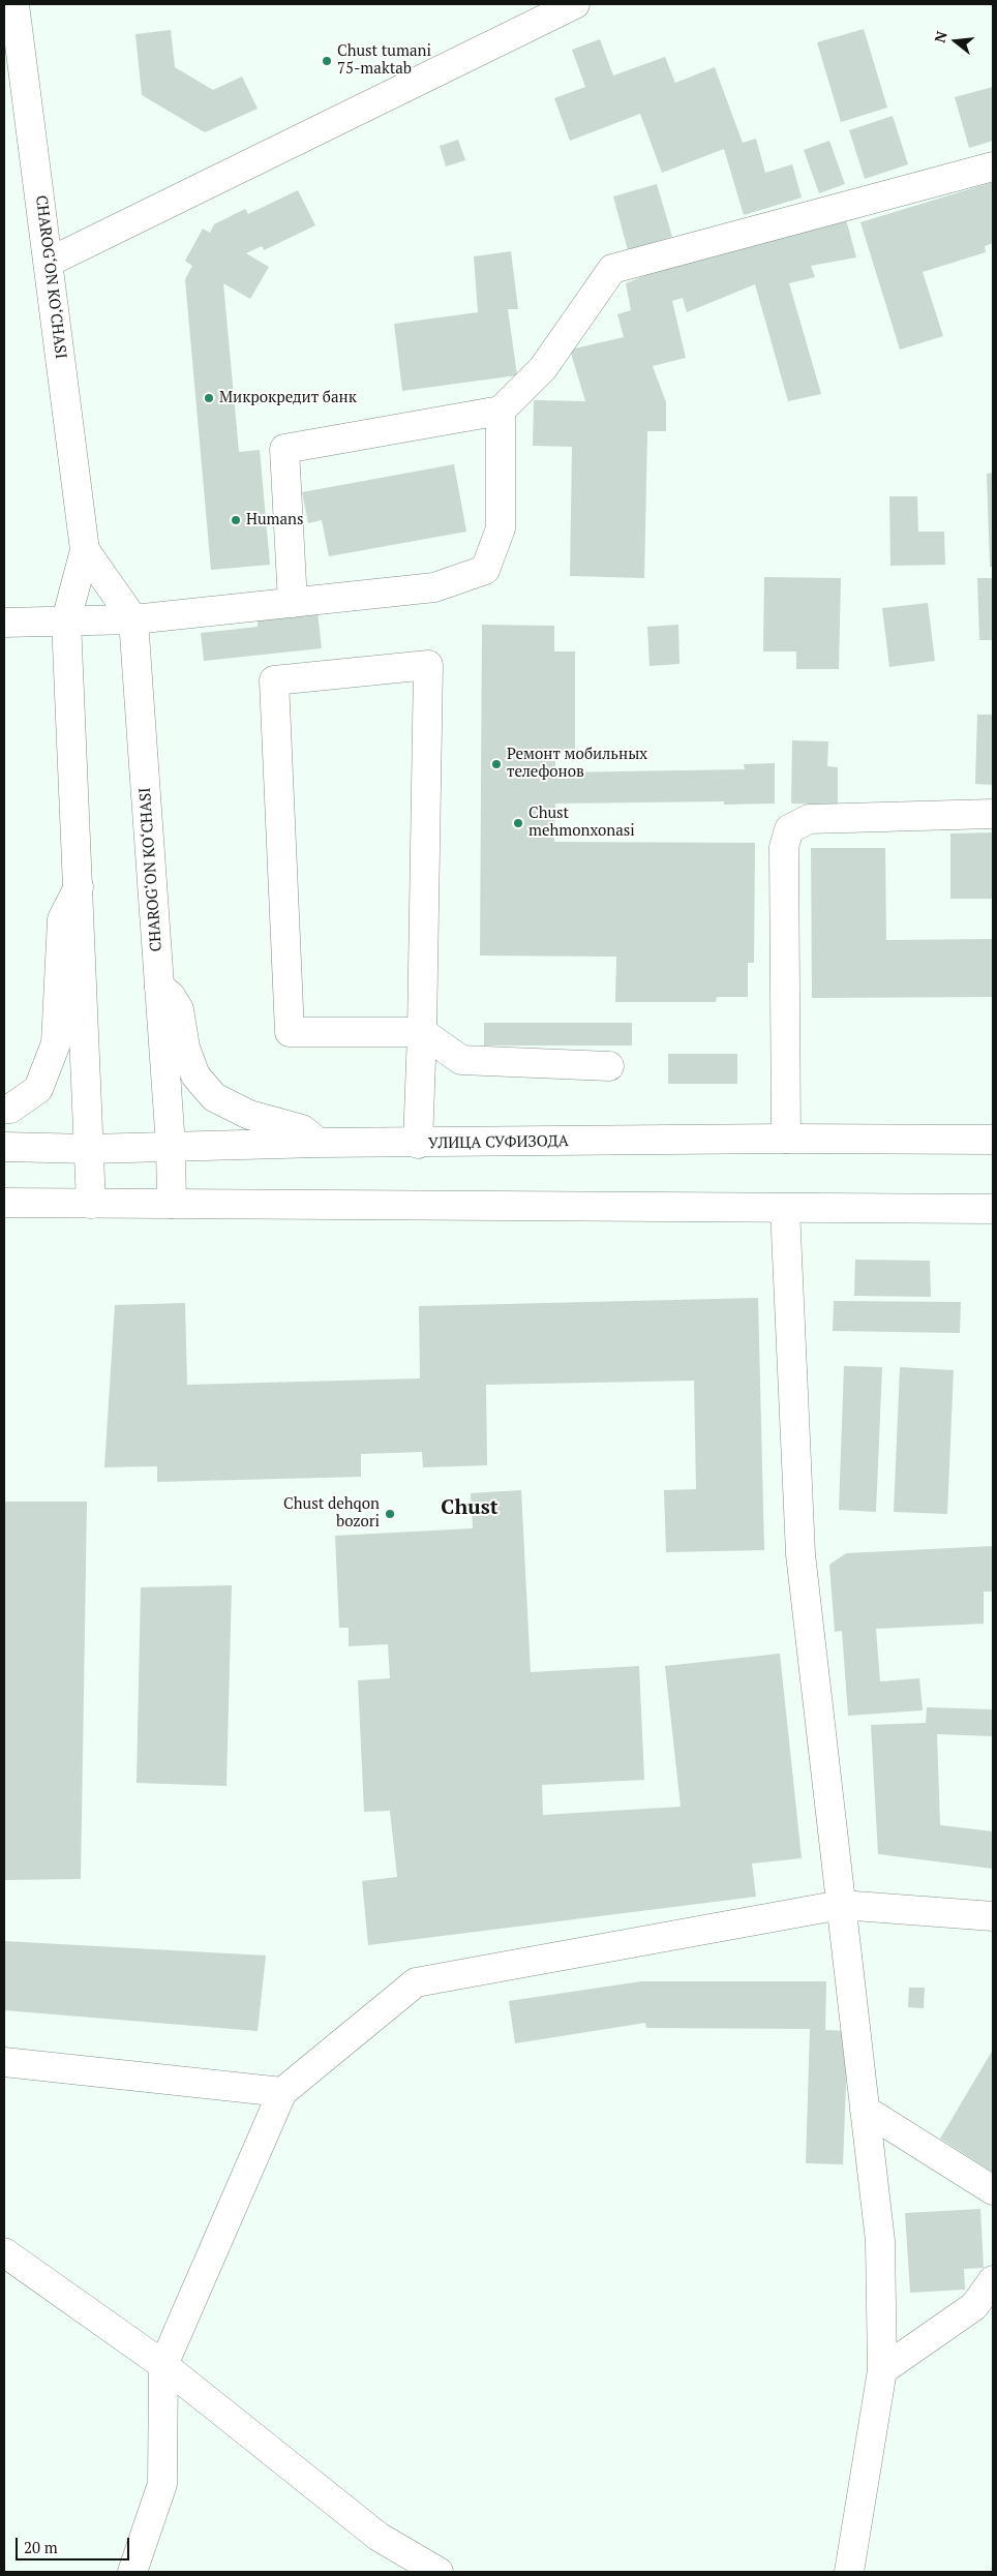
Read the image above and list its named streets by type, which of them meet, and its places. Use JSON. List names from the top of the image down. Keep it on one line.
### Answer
{"streets":{"street":["CHAROG‘ON KO‘CHASI","УЛИЦА СУФИЗОДА"]},"crossings":[["CHAROG‘ON KO‘CHASI","УЛИЦА СУФИЗОДА"]],"districts":["Chust"],"places":["Chust tumani 75-maktab","Микрокредит банк","Humans","Ремонт мобильных телефонов","Chust mehmonxonasi","Chust dehqon bozori"],"scale_bar":"20 m","north":"left"}
